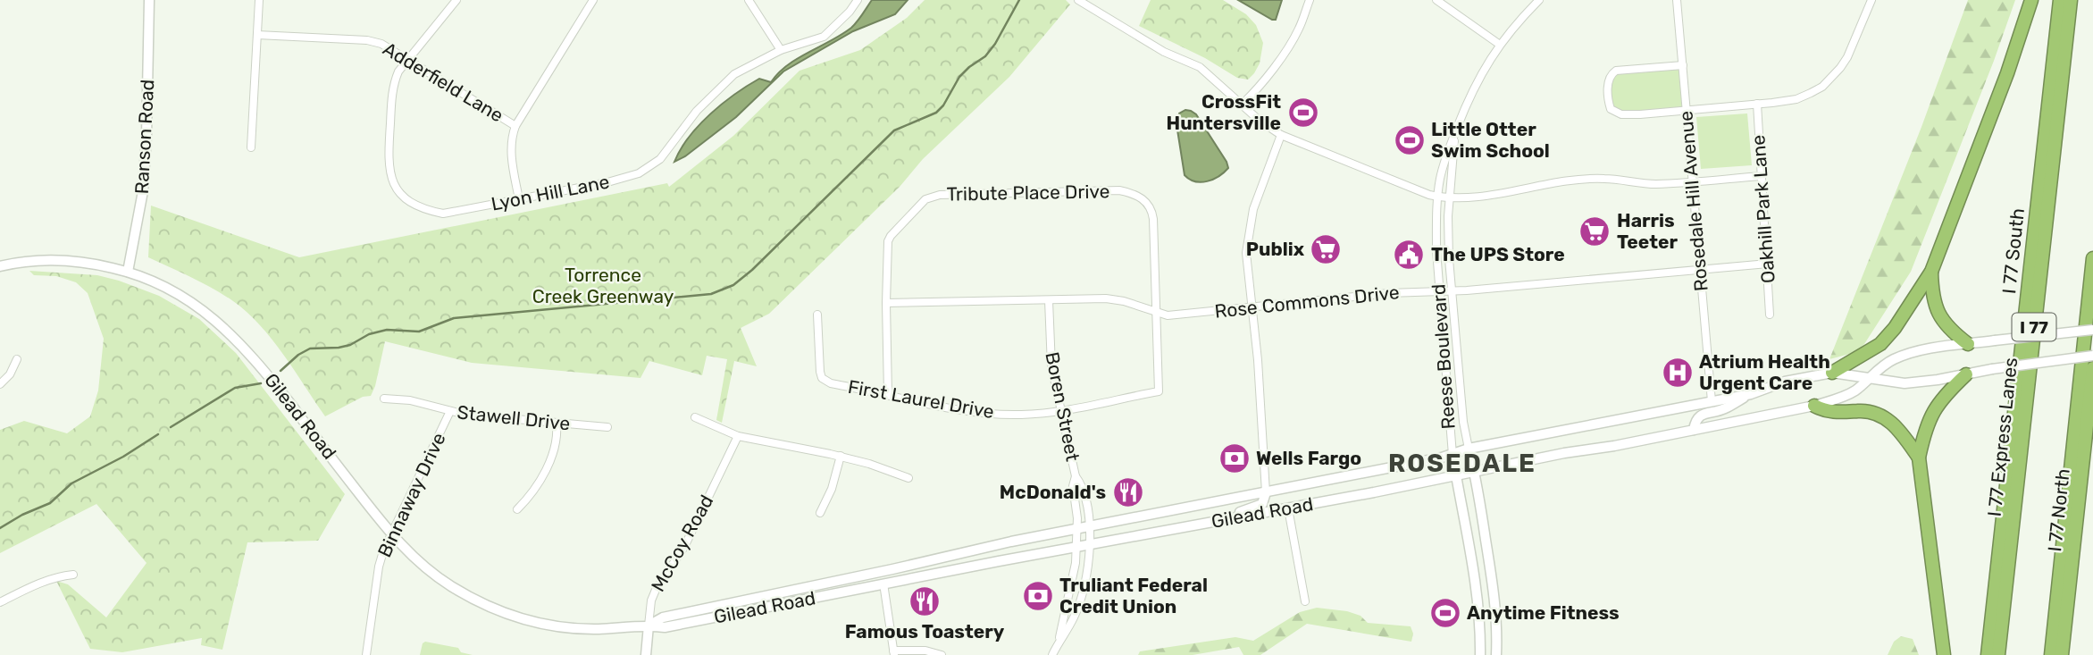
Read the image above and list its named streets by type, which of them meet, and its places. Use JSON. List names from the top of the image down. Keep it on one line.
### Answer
{"streets":{"highway":["I 77 South","I 77","I 77 Express Lanes","I 77 North"],"main road":["Ranson Road","Reese Boulevard","Gilead Road","McCoy Road"],"street":["Adderfield Lane","Lyon Hill Lane","Tribute Place Drive","Rosedale Hill Avenue","Oakhill Park Lane","Rose Commons Drive","First Laurel Drive","Boren Street","Stawell Drive","Binnaway Drive"]},"crossings":[["Adderfield Lane","Lyon Hill Lane"],["Ranson Road","Gilead Road"],["Tribute Place Drive","Rose Commons Drive"],["Tribute Place Drive","First Laurel Drive"],["Rosedale Hill Avenue","Rose Commons Drive"],["Rosedale Hill Avenue","Gilead Road"],["Oakhill Park Lane","Rose Commons Drive"],["Rose Commons Drive","Reese Boulevard"],["Rose Commons Drive","Boren Street"],["Reese Boulevard","Gilead Road"],["First Laurel Drive","Boren Street"],["Boren Street","Gilead Road"],["Gilead Road","Binnaway Drive"],["Gilead Road","McCoy Road"],["Stawell Drive","Binnaway Drive"]],"districts":["ROSEDALE"],"parks":["Torrence Creek Greenway"],"places":{"sports":["CrossFit Huntersville","Little Otter Swim School","Anytime Fitness"],"supermarket":["Harris Teeter","Publix"],"public building":["The UPS Store"],"hospital":["Atrium Health Urgent Care"],"bank":["Wells Fargo","Truliant Federal Credit Union"],"restaurant":["McDonald's","Famous Toastery"]}}
